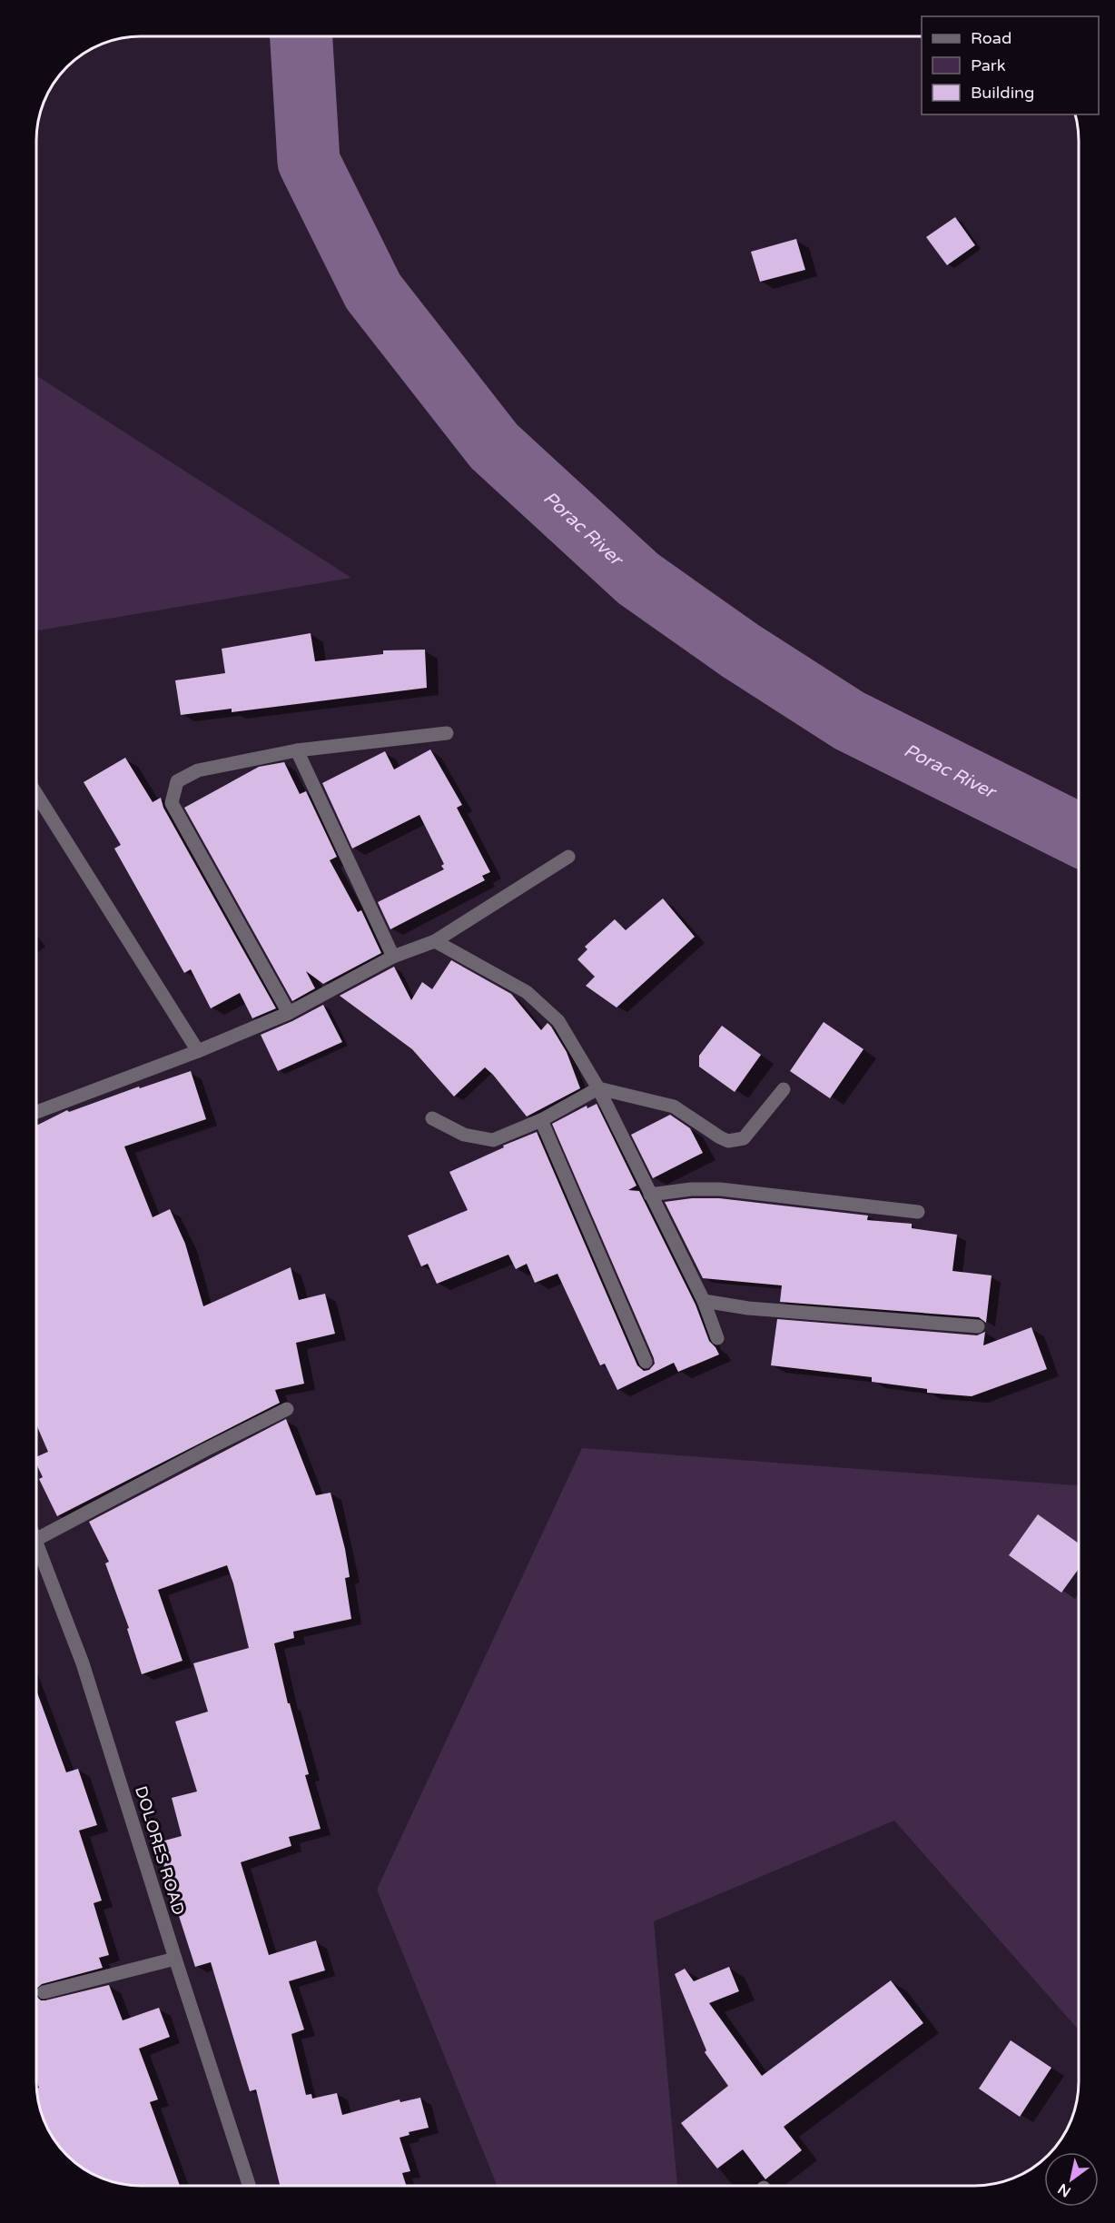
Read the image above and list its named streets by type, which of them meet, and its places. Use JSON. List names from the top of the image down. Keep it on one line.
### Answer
{"streets":{"street":["DOLORES ROAD"]},"water":["Porac River"],"legend":["Road","Park","Building"],"north":"bottom left"}
